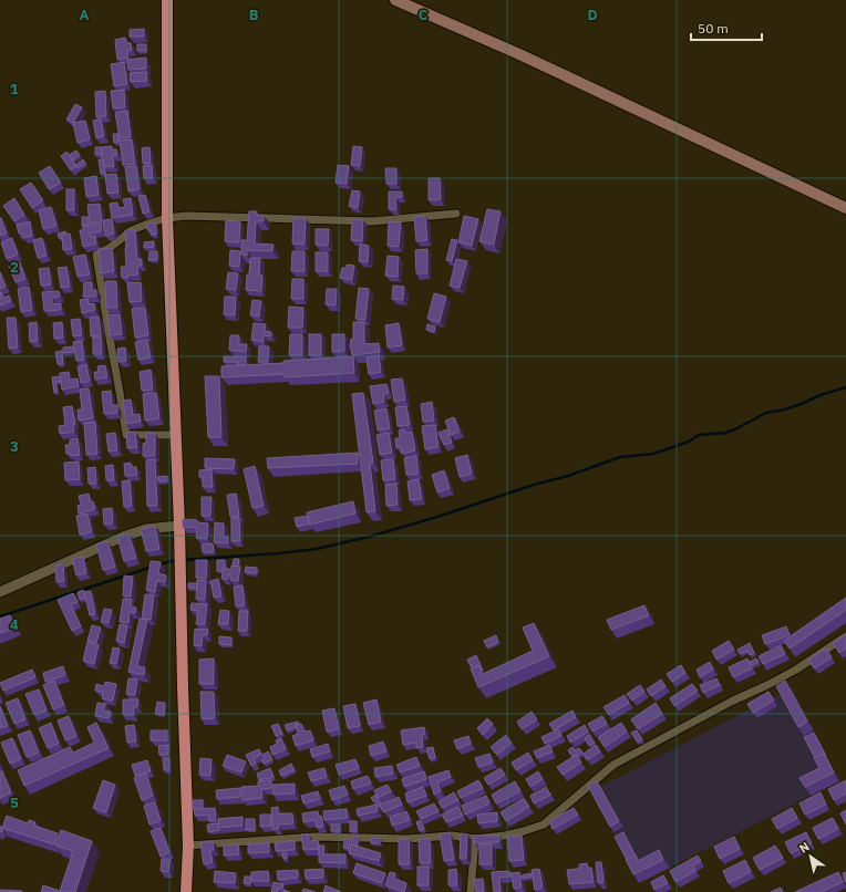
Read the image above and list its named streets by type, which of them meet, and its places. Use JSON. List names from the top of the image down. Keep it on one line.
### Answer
{"scale_bar":"50 m","north":"top left","grid":{"columns":["A","B","C","D"],"rows":["1","2","3","4","5"]}}
